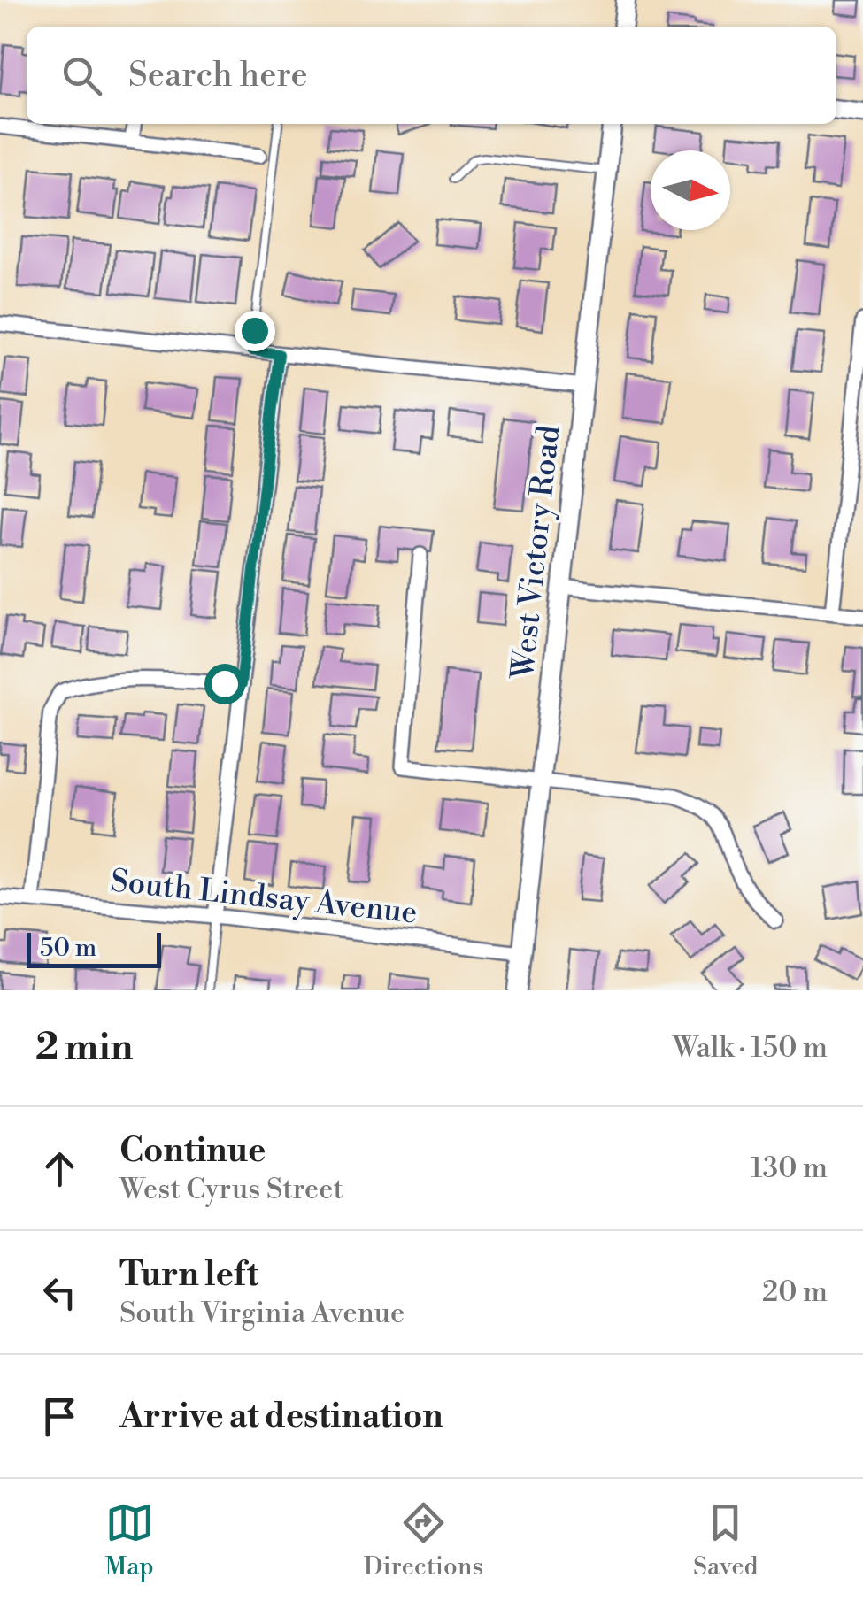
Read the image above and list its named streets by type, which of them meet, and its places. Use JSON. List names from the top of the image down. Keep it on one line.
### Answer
{"streets":{"street":["West Victory Road","South Lindsay Avenue"]},"crossings":[["West Victory Road","South Lindsay Avenue"]],"scale_bar":"50 m","north":"right","page":{"search":"Search here","scale":"50 m","heading":["2 min","Walk · 150 m"],"list":[["Continue","West Cyrus Street","130 m"],["Turn left","South Virginia Avenue","20 m"],"Arrive at destination"],"nav":["Map","Directions","Saved"]}}
